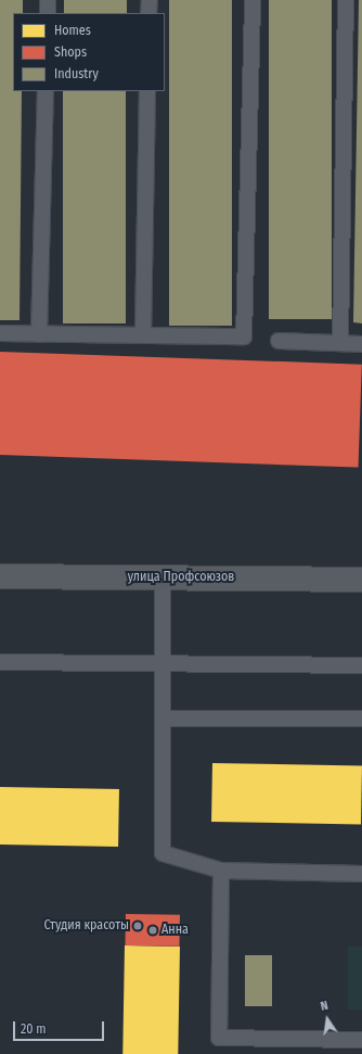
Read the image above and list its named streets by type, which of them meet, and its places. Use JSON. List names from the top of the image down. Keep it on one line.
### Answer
{"streets":{"main road":["улица Профсоюзов"]},"places":["Студия красоты","Анна"],"legend":["Homes","Shops","Industry"],"scale_bar":"20 m","north":"top"}
